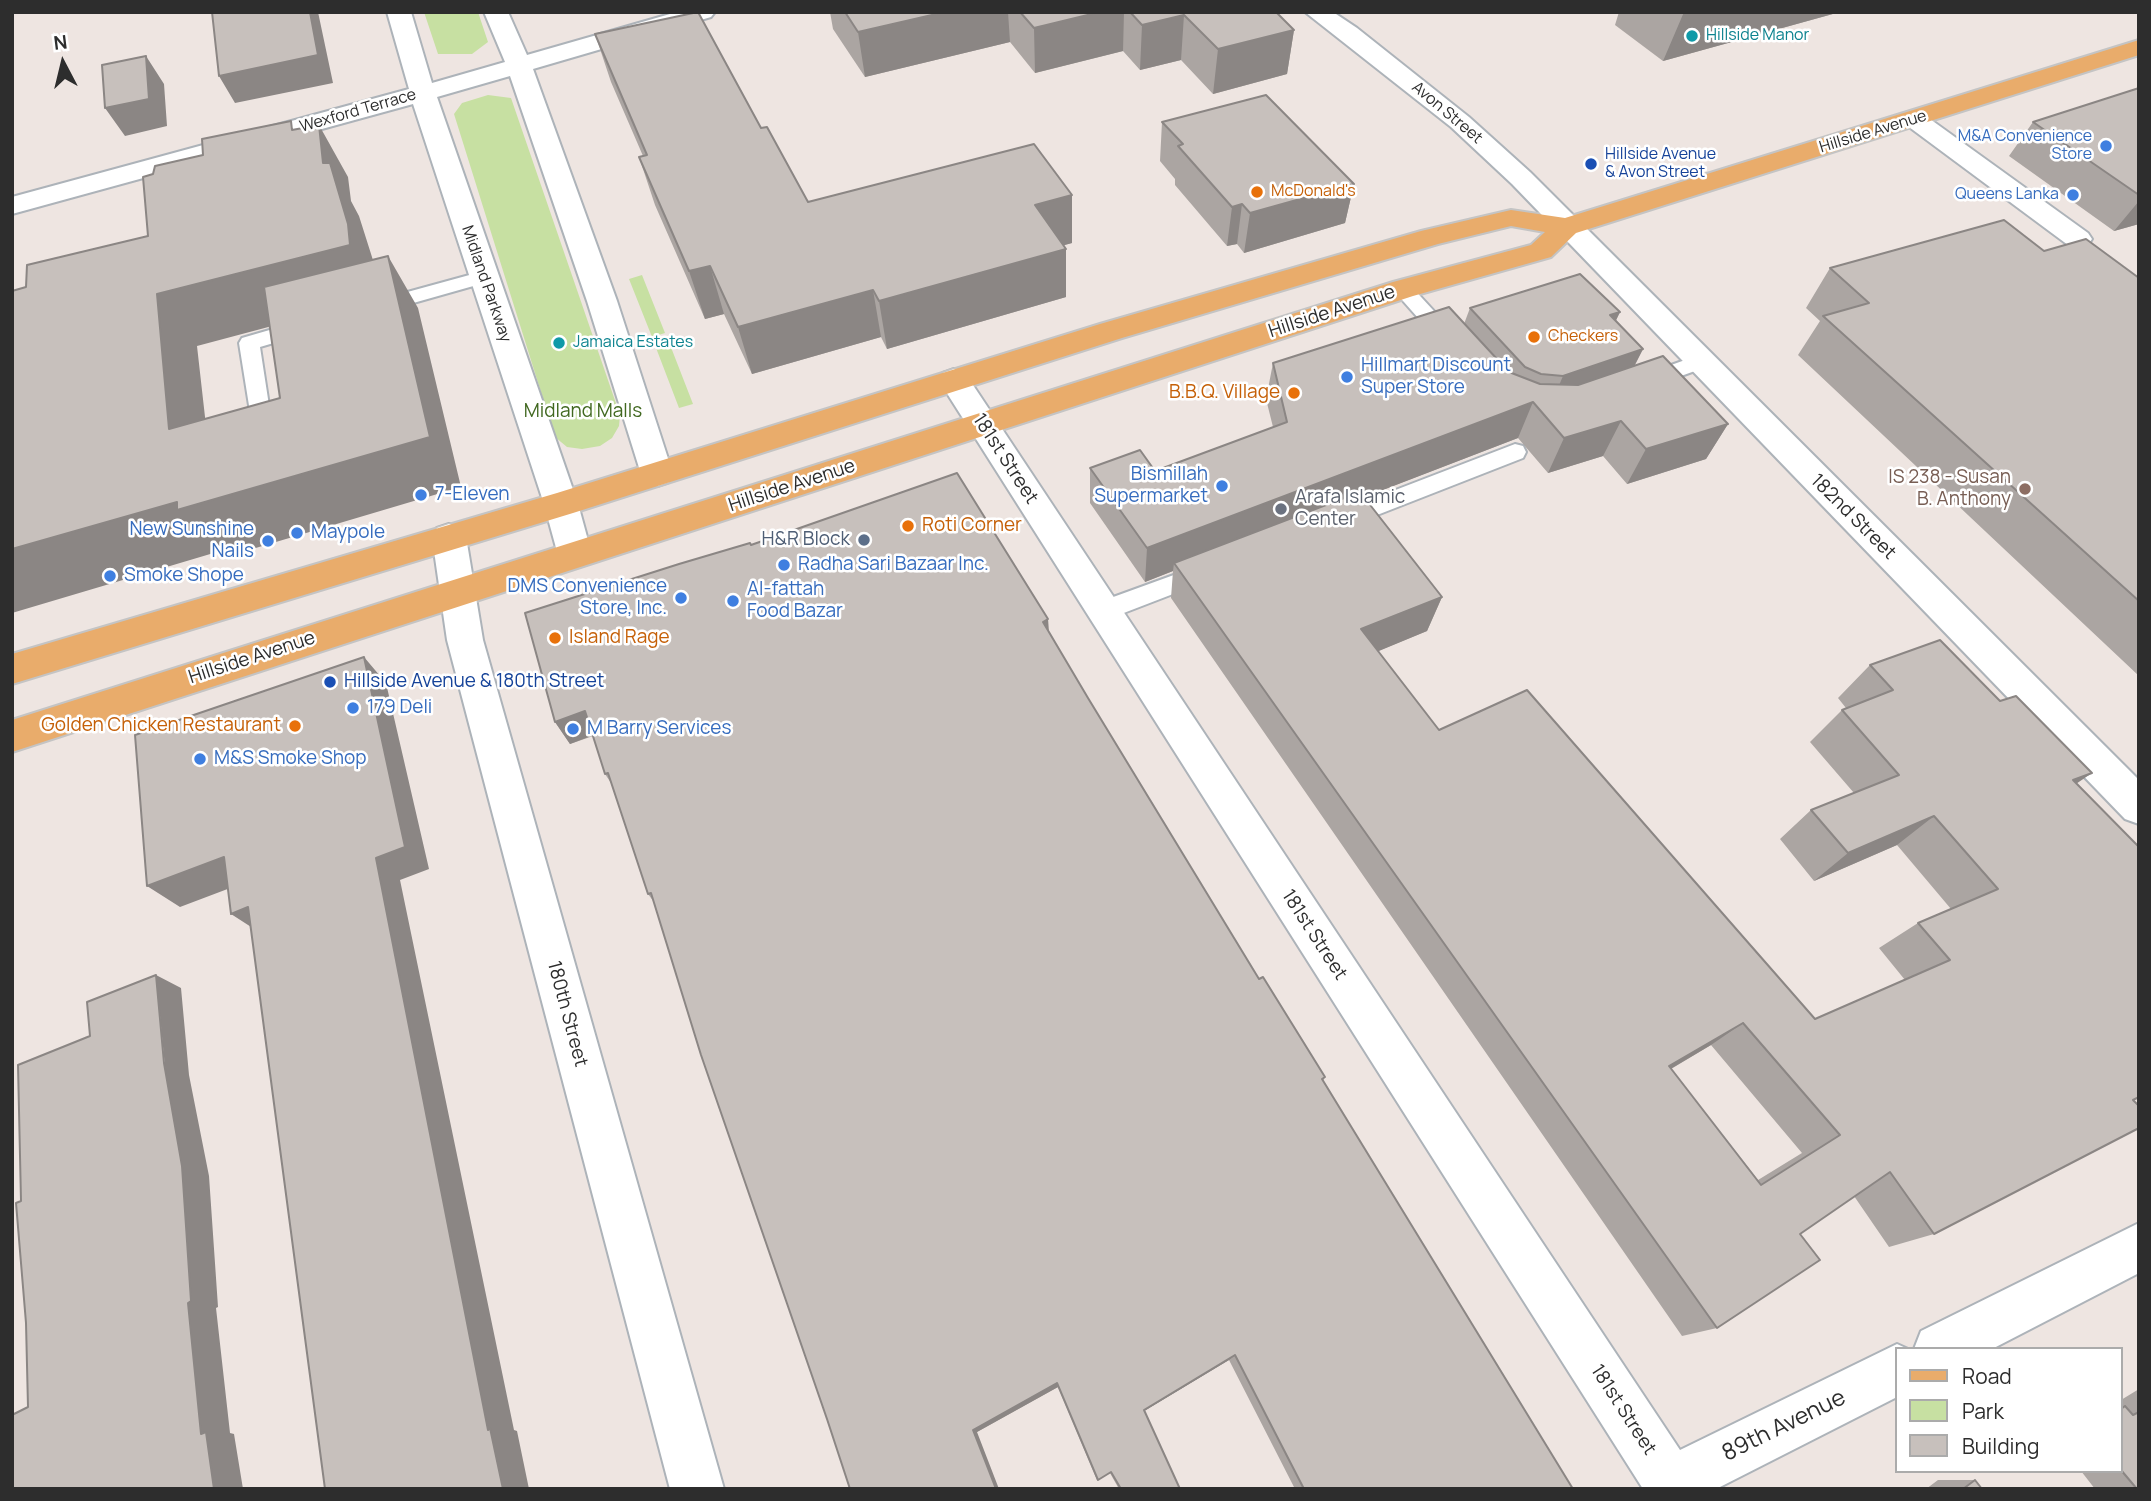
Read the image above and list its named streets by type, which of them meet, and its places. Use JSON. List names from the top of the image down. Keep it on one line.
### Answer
{"streets":{"main road":["Hillside Avenue"],"street":["Wexford Terrace","Avon Street","Midland Parkway","181st Street","182nd Street","180th Street","89th Avenue"]},"crossings":[["Wexford Terrace","Midland Parkway"],["Avon Street","Hillside Avenue"],["Avon Street","182nd Street"],["Hillside Avenue","Midland Parkway"],["Hillside Avenue","181st Street"],["Hillside Avenue","182nd Street"],["Hillside Avenue","180th Street"],["181st Street","89th Avenue"]],"parks":["Midland Malls"],"places":["Hillside Manor","M&A Convenience Store","Hillside Avenue & Avon Street","McDonald's","Queens Lanka","Checkers","Jamaica Estates","Hillmart Discount Super Store","B.B.Q. Village","Bismillah Supermarket","IS 238 - Susan B. Anthony","7-Eleven","Arafa Islamic Center","Roti Corner","Maypole","H&R Block","New Sunshine Nails","Radha Sari Bazaar Inc.","Smoke Shope","DMS Convenience Store, Inc.","Al-fattah Food Bazar","Island Rage","Hillside Avenue & 180th Street","179 Deli","Golden Chicken Restaurant","M Barry Services","M&S Smoke Shop"],"legend":["Road","Park","Building"],"north":"top"}
